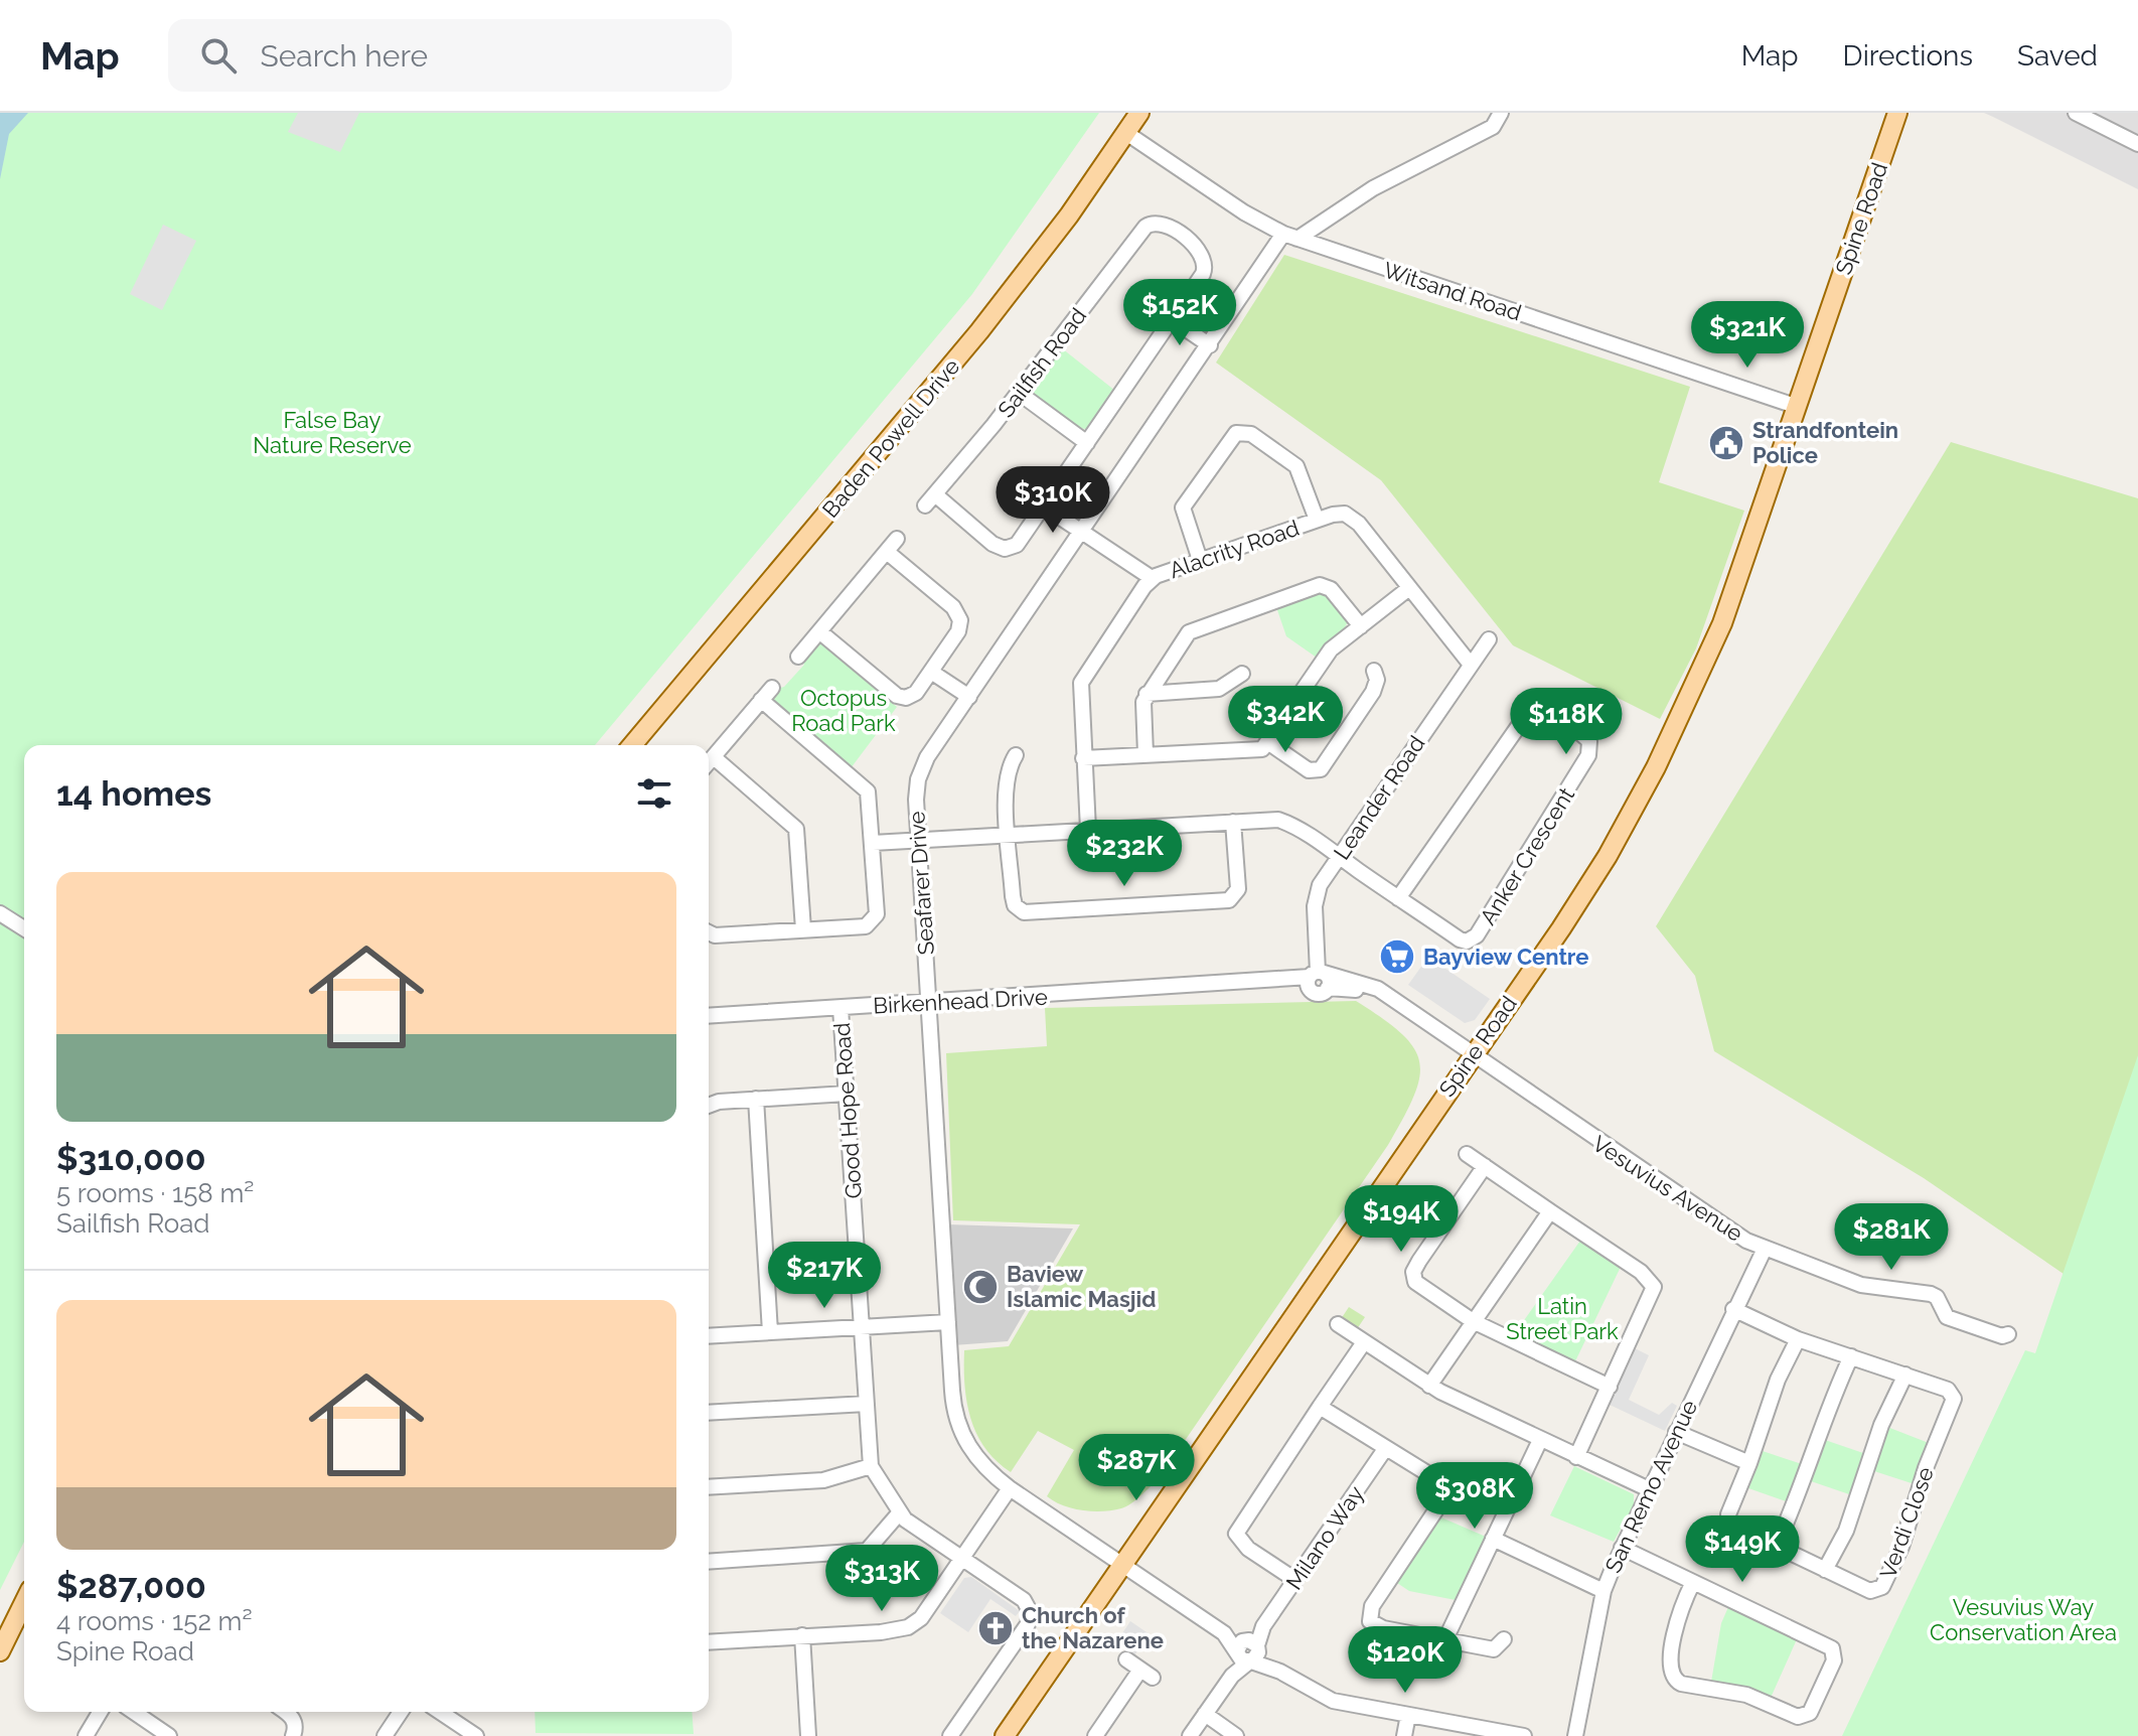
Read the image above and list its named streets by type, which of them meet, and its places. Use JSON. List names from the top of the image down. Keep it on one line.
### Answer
{"streets":{"main road":["Spine Road","Baden Powell Drive"],"street":["Witsand Road","Sailfish Road","Alacrity Road","Leander Road","Anker Crescent","Seafarer Drive","Birkenhead Drive","Good Hope Road","Vesuvius Avenue","San Remo Avenue","Verdi Close","Milano Way"]},"crossings":[["Spine Road","Witsand Road"],["Spine Road","Seafarer Drive"],["Spine Road","Birkenhead Drive"],["Spine Road","Vesuvius Avenue"],["Witsand Road","Baden Powell Drive"],["Witsand Road","Seafarer Drive"],["Alacrity Road","Leander Road"],["Leander Road","Birkenhead Drive"],["Seafarer Drive","Birkenhead Drive"],["Seafarer Drive","Milano Way"],["Birkenhead Drive","Good Hope Road"],["Birkenhead Drive","Vesuvius Avenue"],["Vesuvius Avenue","San Remo Avenue"],["San Remo Avenue","Verdi Close"]],"parks":["False Bay Nature Reserve","Octopus Road Park","Latin Street Park","Vesuvius Way Conservation Area"],"places":{"public building":["Strandfontein Police"],"supermarket":["Bayview Centre"],"mosque":["Baview Islamic Masjid"],"church":["Church of the Nazarene"]},"page":{"header":"Map","search":"Search here","nav":["Map","Directions","Saved"],"price":["$152K","$321K","$310K","$342K","$118K","$232K","$194K","$281K","$217K","$287K","$308K","$149K","$313K","$120K"],"heading":"14 homes","list":[{"name":"$310,000","note":"5 rooms · 158 m² · Sailfish Road"},{"name":"$287,000","note":"4 rooms · 152 m² · Spine Road"}]}}
